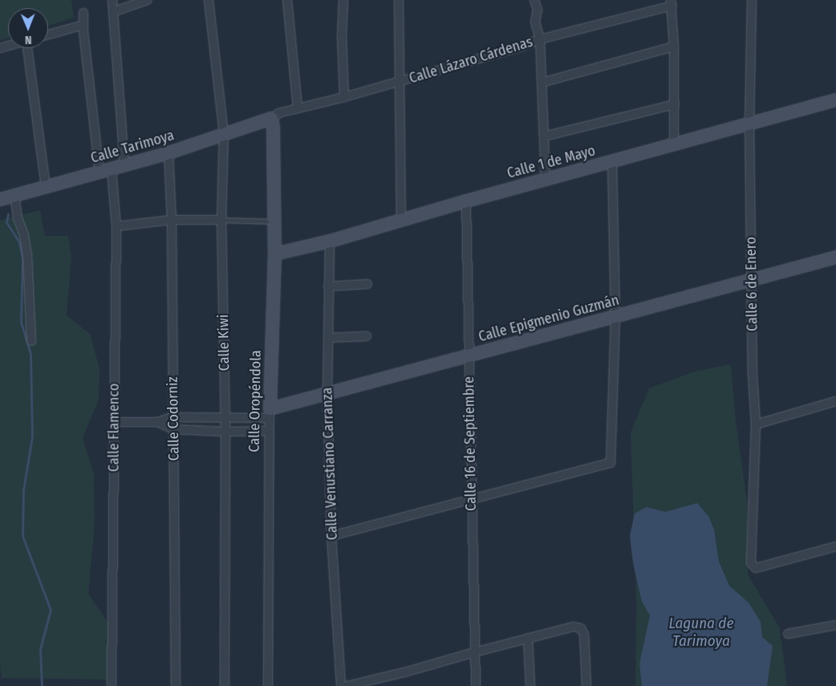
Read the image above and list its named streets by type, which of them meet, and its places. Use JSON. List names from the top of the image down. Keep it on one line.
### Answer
{"streets":{"street":["Calle Lázaro Cárdenas","Calle Tarimoya","Calle 1 de Mayo","Calle 6 de Enero","Calle Epigmenio Guzmán","Calle Kiwi","Calle Oropéndola","Calle Codorniz","Calle Flamenco","Calle 16 de Septiembre","Calle Venustiano Carranza"]},"crossings":[["Calle Lázaro Cárdenas","Calle Tarimoya"],["Calle Lázaro Cárdenas","Calle Oropéndola"],["Calle Tarimoya","Calle Kiwi"],["Calle Tarimoya","Calle Oropéndola"],["Calle Tarimoya","Calle Codorniz"],["Calle Tarimoya","Calle Flamenco"],["Calle 1 de Mayo","Calle 6 de Enero"],["Calle 1 de Mayo","Calle Oropéndola"],["Calle 1 de Mayo","Calle 16 de Septiembre"],["Calle 1 de Mayo","Calle Venustiano Carranza"],["Calle 6 de Enero","Calle Epigmenio Guzmán"],["Calle Epigmenio Guzmán","Calle Oropéndola"],["Calle Epigmenio Guzmán","Calle 16 de Septiembre"],["Calle Epigmenio Guzmán","Calle Venustiano Carranza"]],"water":["Laguna de Tarimoya"],"north":"bottom"}
